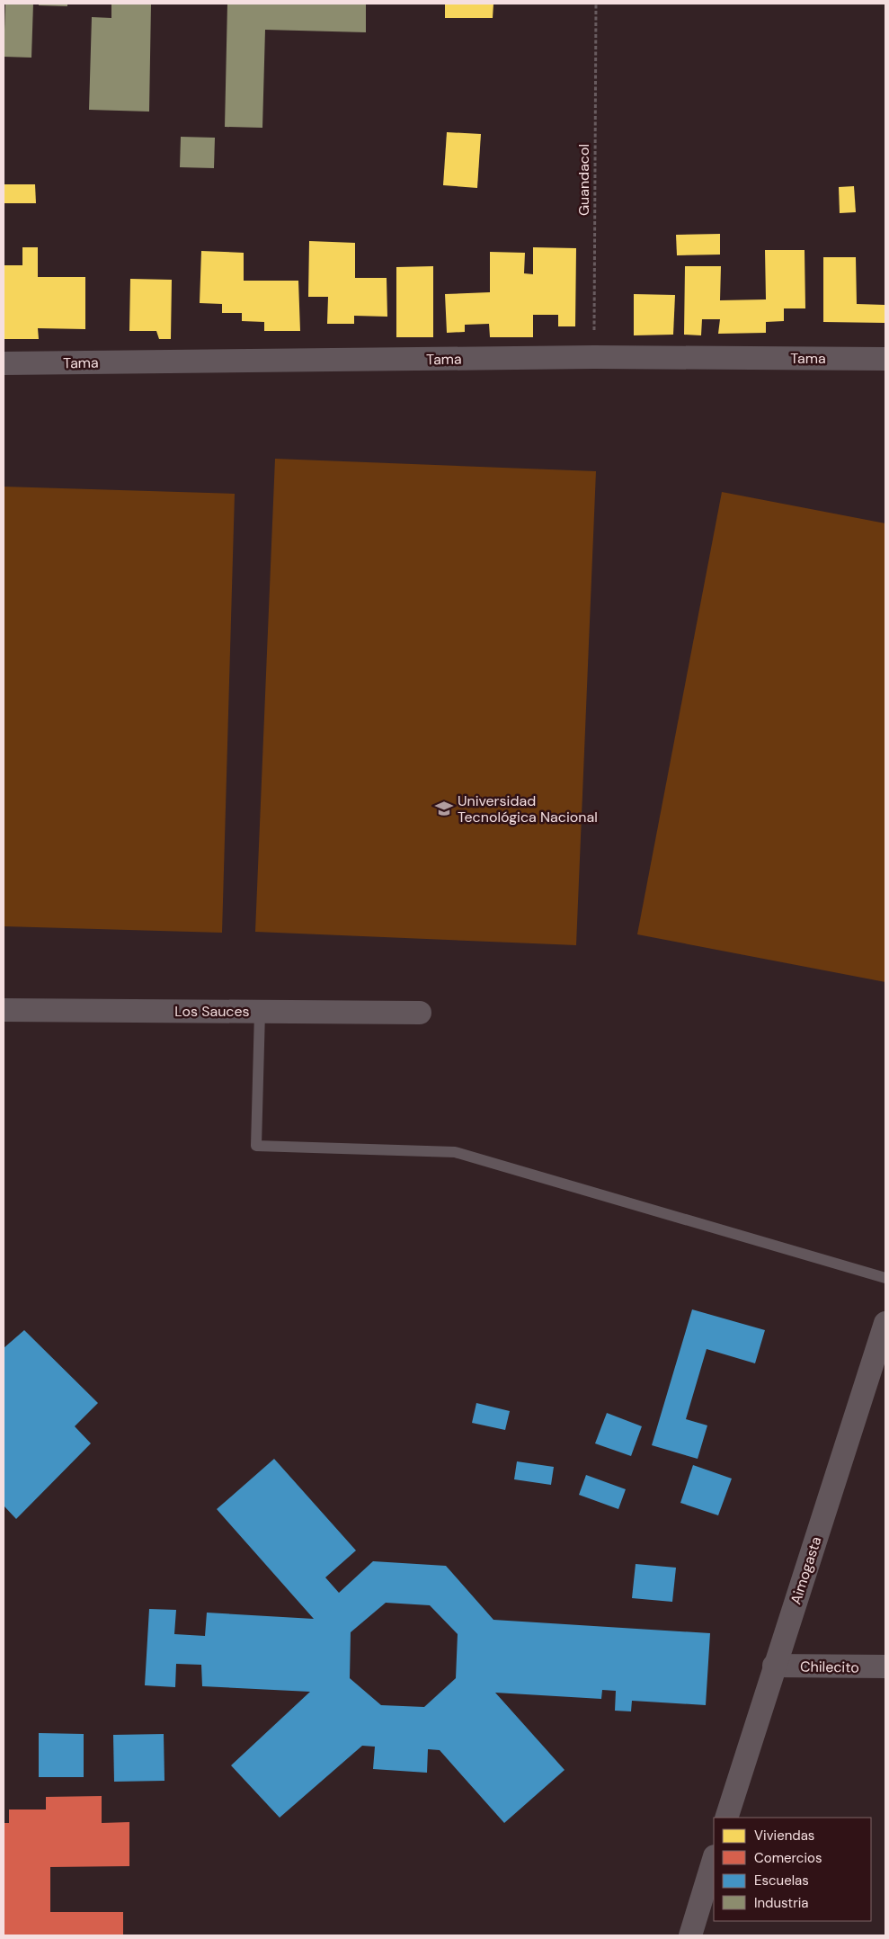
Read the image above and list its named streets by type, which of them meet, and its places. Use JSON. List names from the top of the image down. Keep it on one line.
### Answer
{"streets":{"street":["Tama","Los Sauces","Aimogasta","Chilecito"],"path":["Guandacol"]},"crossings":[["Guandacol","Tama"],["Aimogasta","Chilecito"]],"places":{"school or university":["Universidad Tecnológica Nacional"]},"legend":["Viviendas","Comercios","Escuelas","Industria"]}
